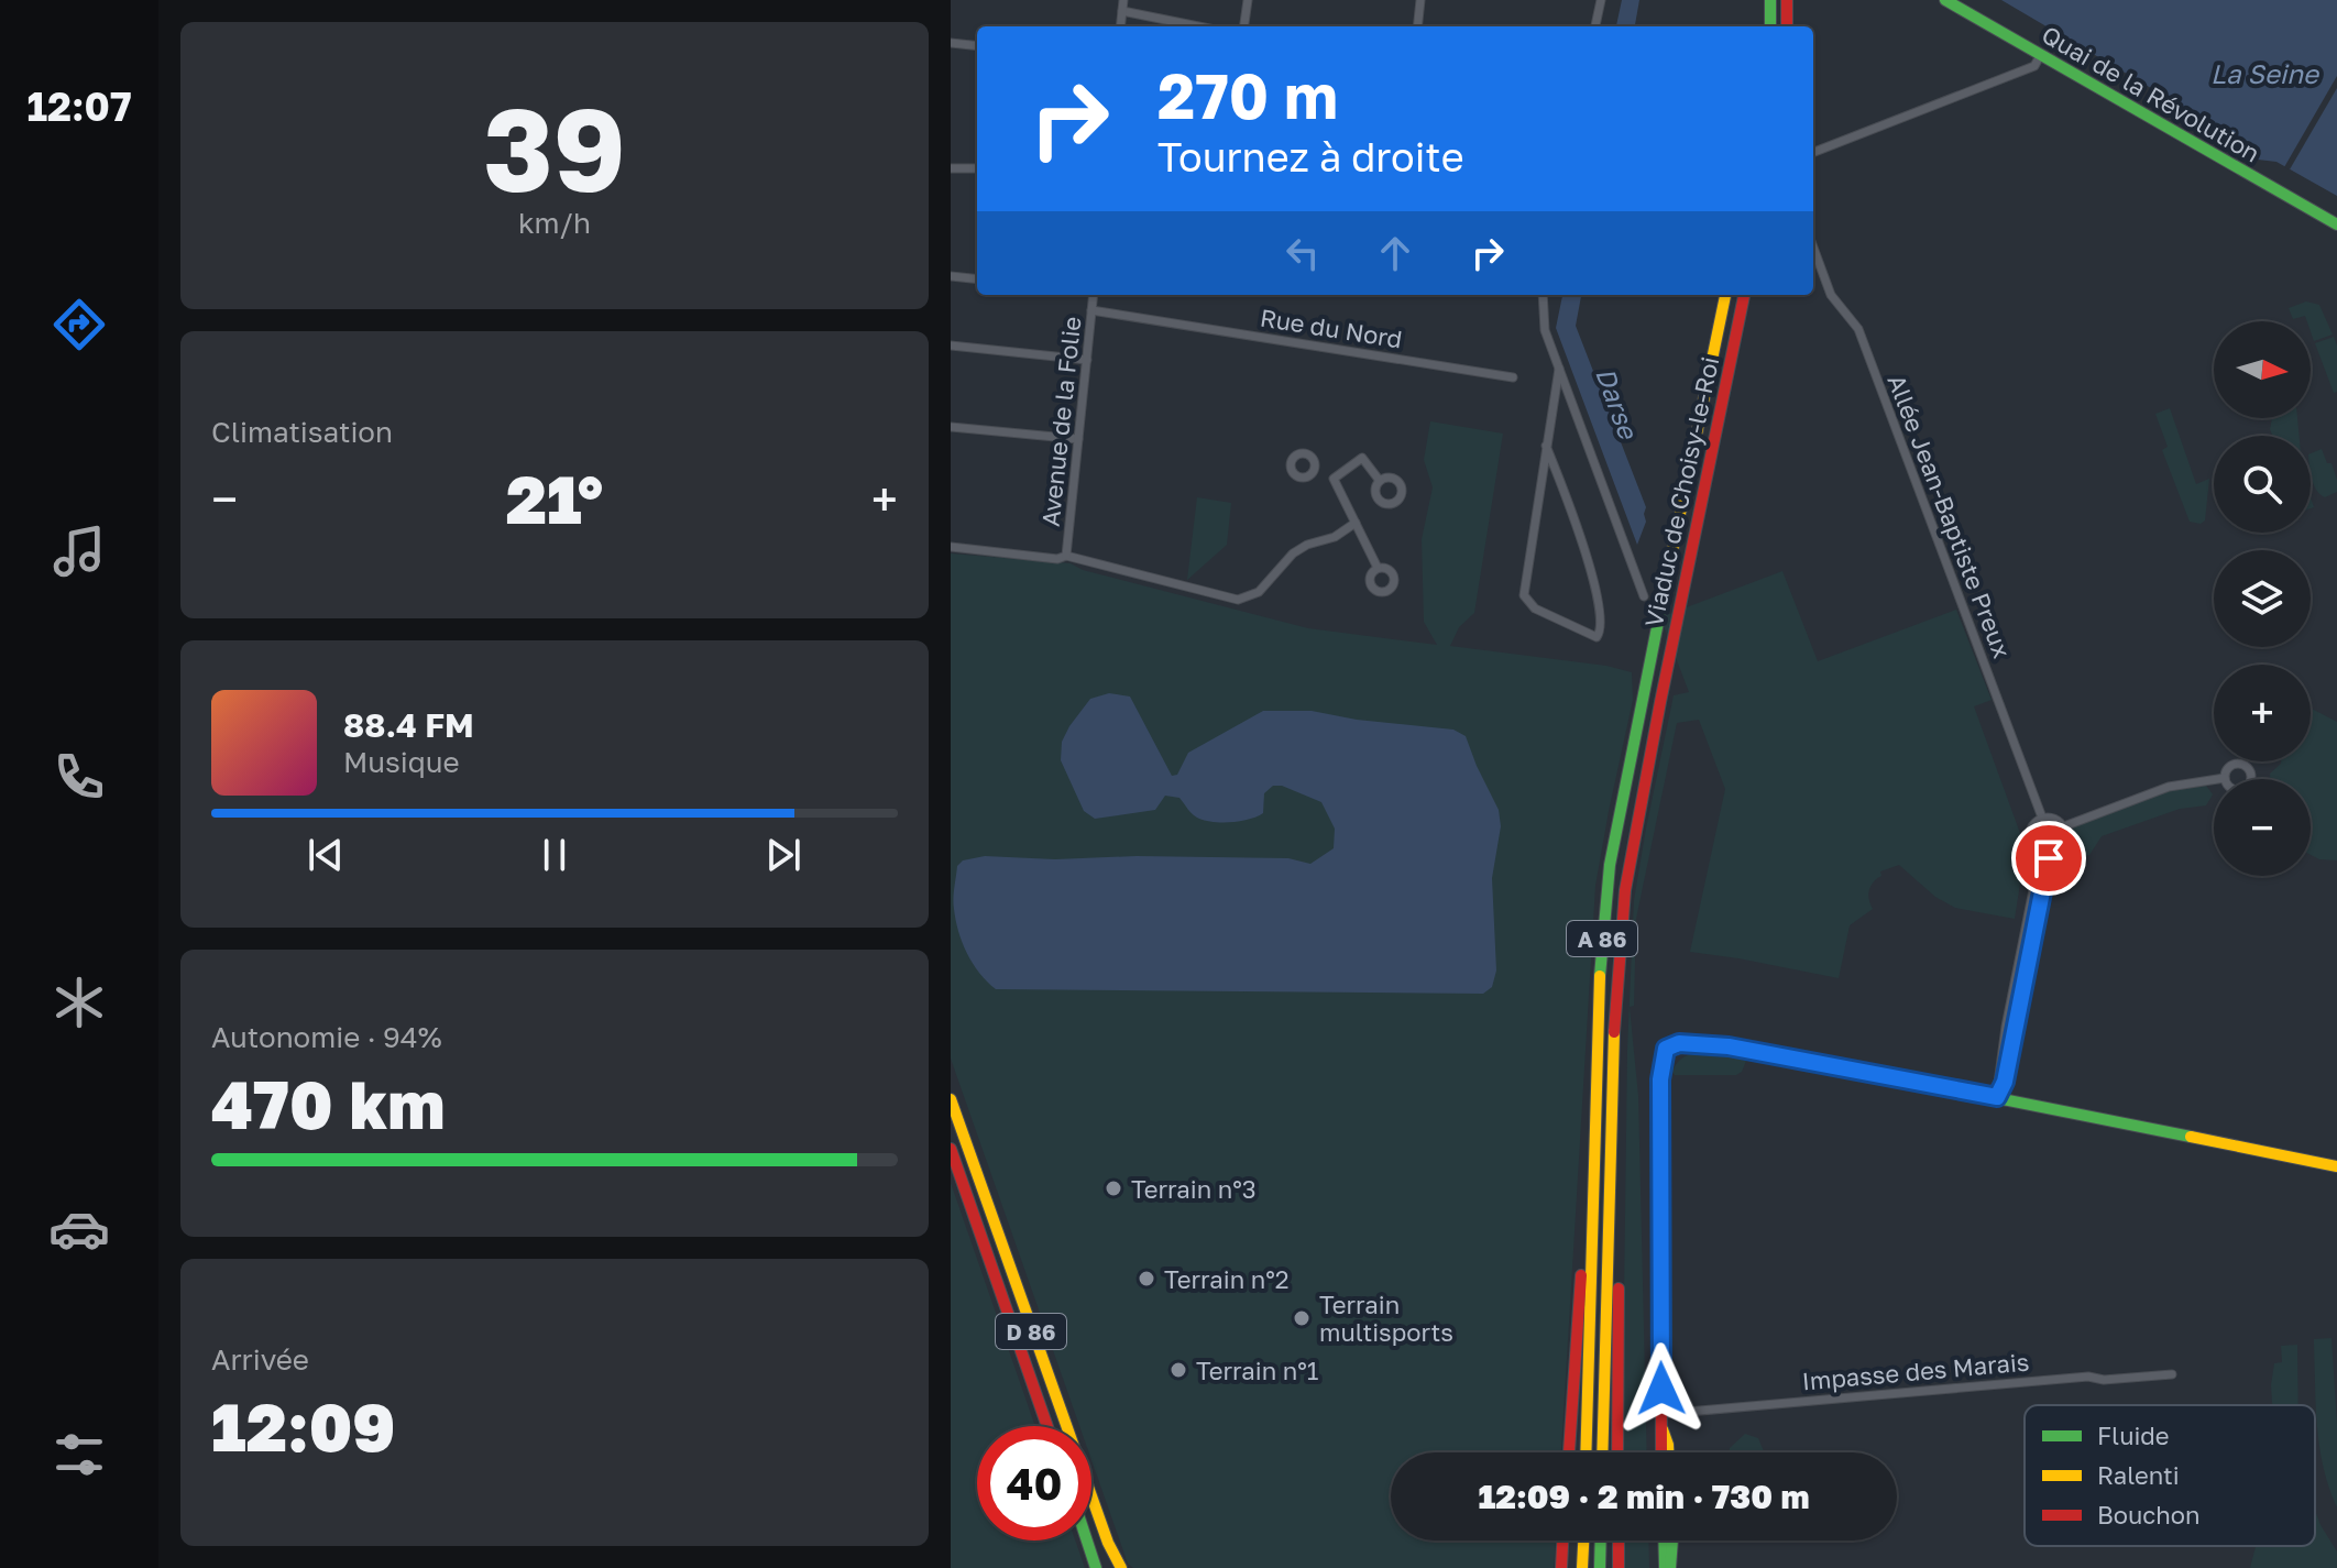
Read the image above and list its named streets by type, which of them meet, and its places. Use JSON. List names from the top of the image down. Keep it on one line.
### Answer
{"streets":{"main road":["Quai de la Révolution","Viaduc de Choisy-le-Roi","A 86","D 86"],"street":["Rue du Nord","Avenue de la Folie","Allée Jean-Baptiste Preux","Impasse des Marais"]},"crossings":[["Rue du Nord","Avenue de la Folie"],["Viaduc de Choisy-le-Roi","A 86"]],"water":["La Seine","Darse"],"places":["Terrain n°3","Terrain n°2","Terrain multisports","Terrain n°1"],"legend":["Fluide","Ralenti","Bouchon"],"north":"right","page":{"tabs":"12:07","tile":[["39","km/h"],"Climatisation",["Autonomie · 94%","470 km"],["Arrivée","12:09"]],"turn":["270 m","Tournez à droite"],"map_buttons":["+","−"],"heat":["−","21°","+"],"song":["88.4 FM","Musique"],"limit":"40","trip":"12:09 · 2 min · 730 m"}}
